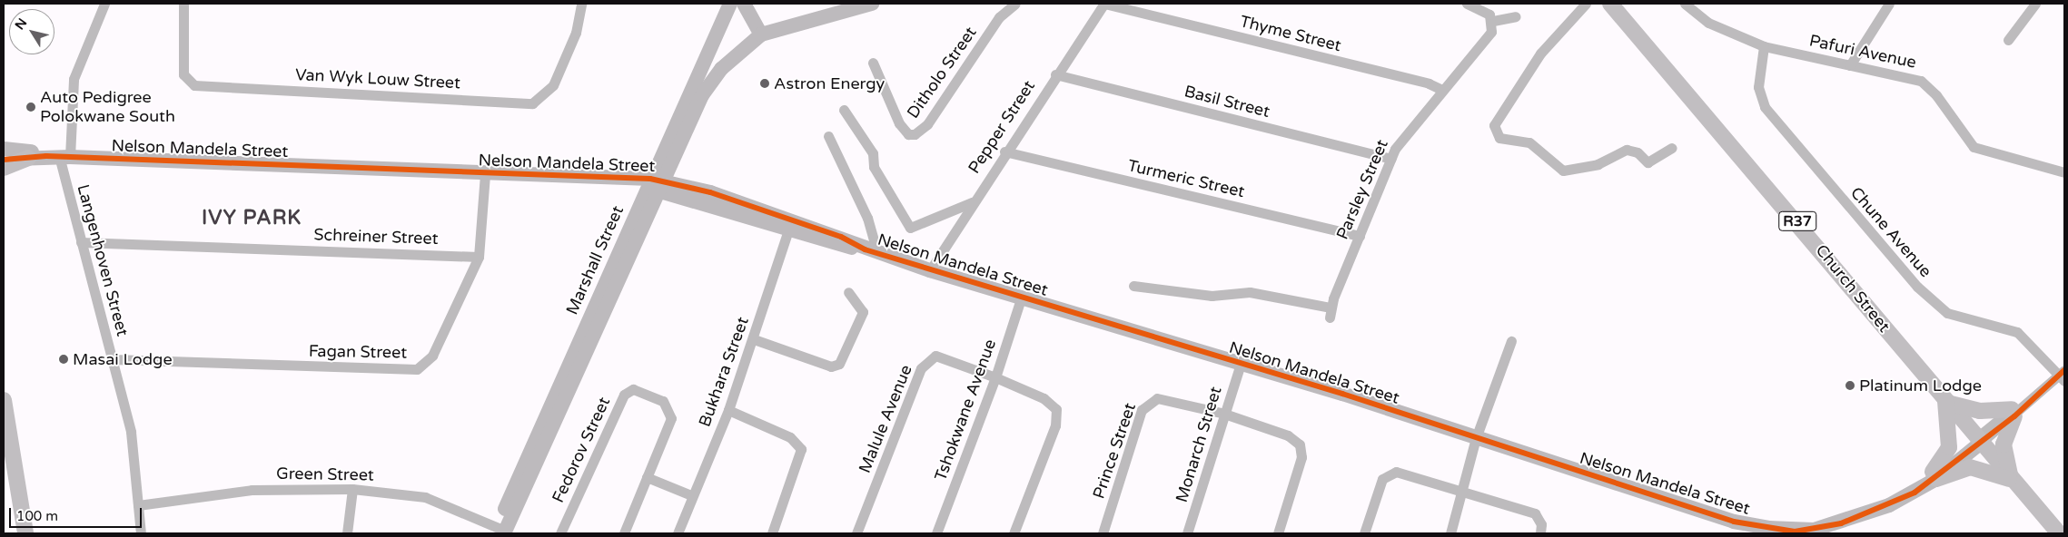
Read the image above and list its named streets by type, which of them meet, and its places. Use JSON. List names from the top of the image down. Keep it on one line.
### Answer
{"streets":{"main road":["R37","Church Street"],"street":["Thyme Street","Pafuri Avenue","Ditholo Street","Van Wyk Louw Street","Basil Street","Pepper Street","Nelson Mandela Street","Turmeric Street","Parsley Street","Chune Avenue","Schreiner Street","Langenhoven Street","Marshall Street","Fagan Street","Bukhara Street","Tshokwane Avenue","Malule Avenue","Monarch Street","Fedorov Street","Prince Street","Green Street"]},"crossings":[["Thyme Street","Pepper Street"],["Thyme Street","Parsley Street"],["Pafuri Avenue","Chune Avenue"],["Basil Street","Pepper Street"],["Basil Street","Parsley Street"],["Pepper Street","Nelson Mandela Street"],["Pepper Street","Turmeric Street"],["Nelson Mandela Street","Langenhoven Street"],["Nelson Mandela Street","Marshall Street"],["Nelson Mandela Street","Church Street"],["Nelson Mandela Street","Fagan Street"],["Nelson Mandela Street","Bukhara Street"],["Nelson Mandela Street","Tshokwane Avenue"],["Nelson Mandela Street","Monarch Street"],["Turmeric Street","Parsley Street"],["Schreiner Street","Langenhoven Street"],["Schreiner Street","Fagan Street"],["Langenhoven Street","Fagan Street"],["Langenhoven Street","Green Street"],["Marshall Street","Green Street"],["Tshokwane Avenue","Malule Avenue"],["Monarch Street","Prince Street"]],"districts":["IVY PARK"],"places":["Astron Energy","Auto Pedigree Polokwane South","Masai Lodge","Platinum Lodge"],"scale_bar":"100 m","north":"top left"}
